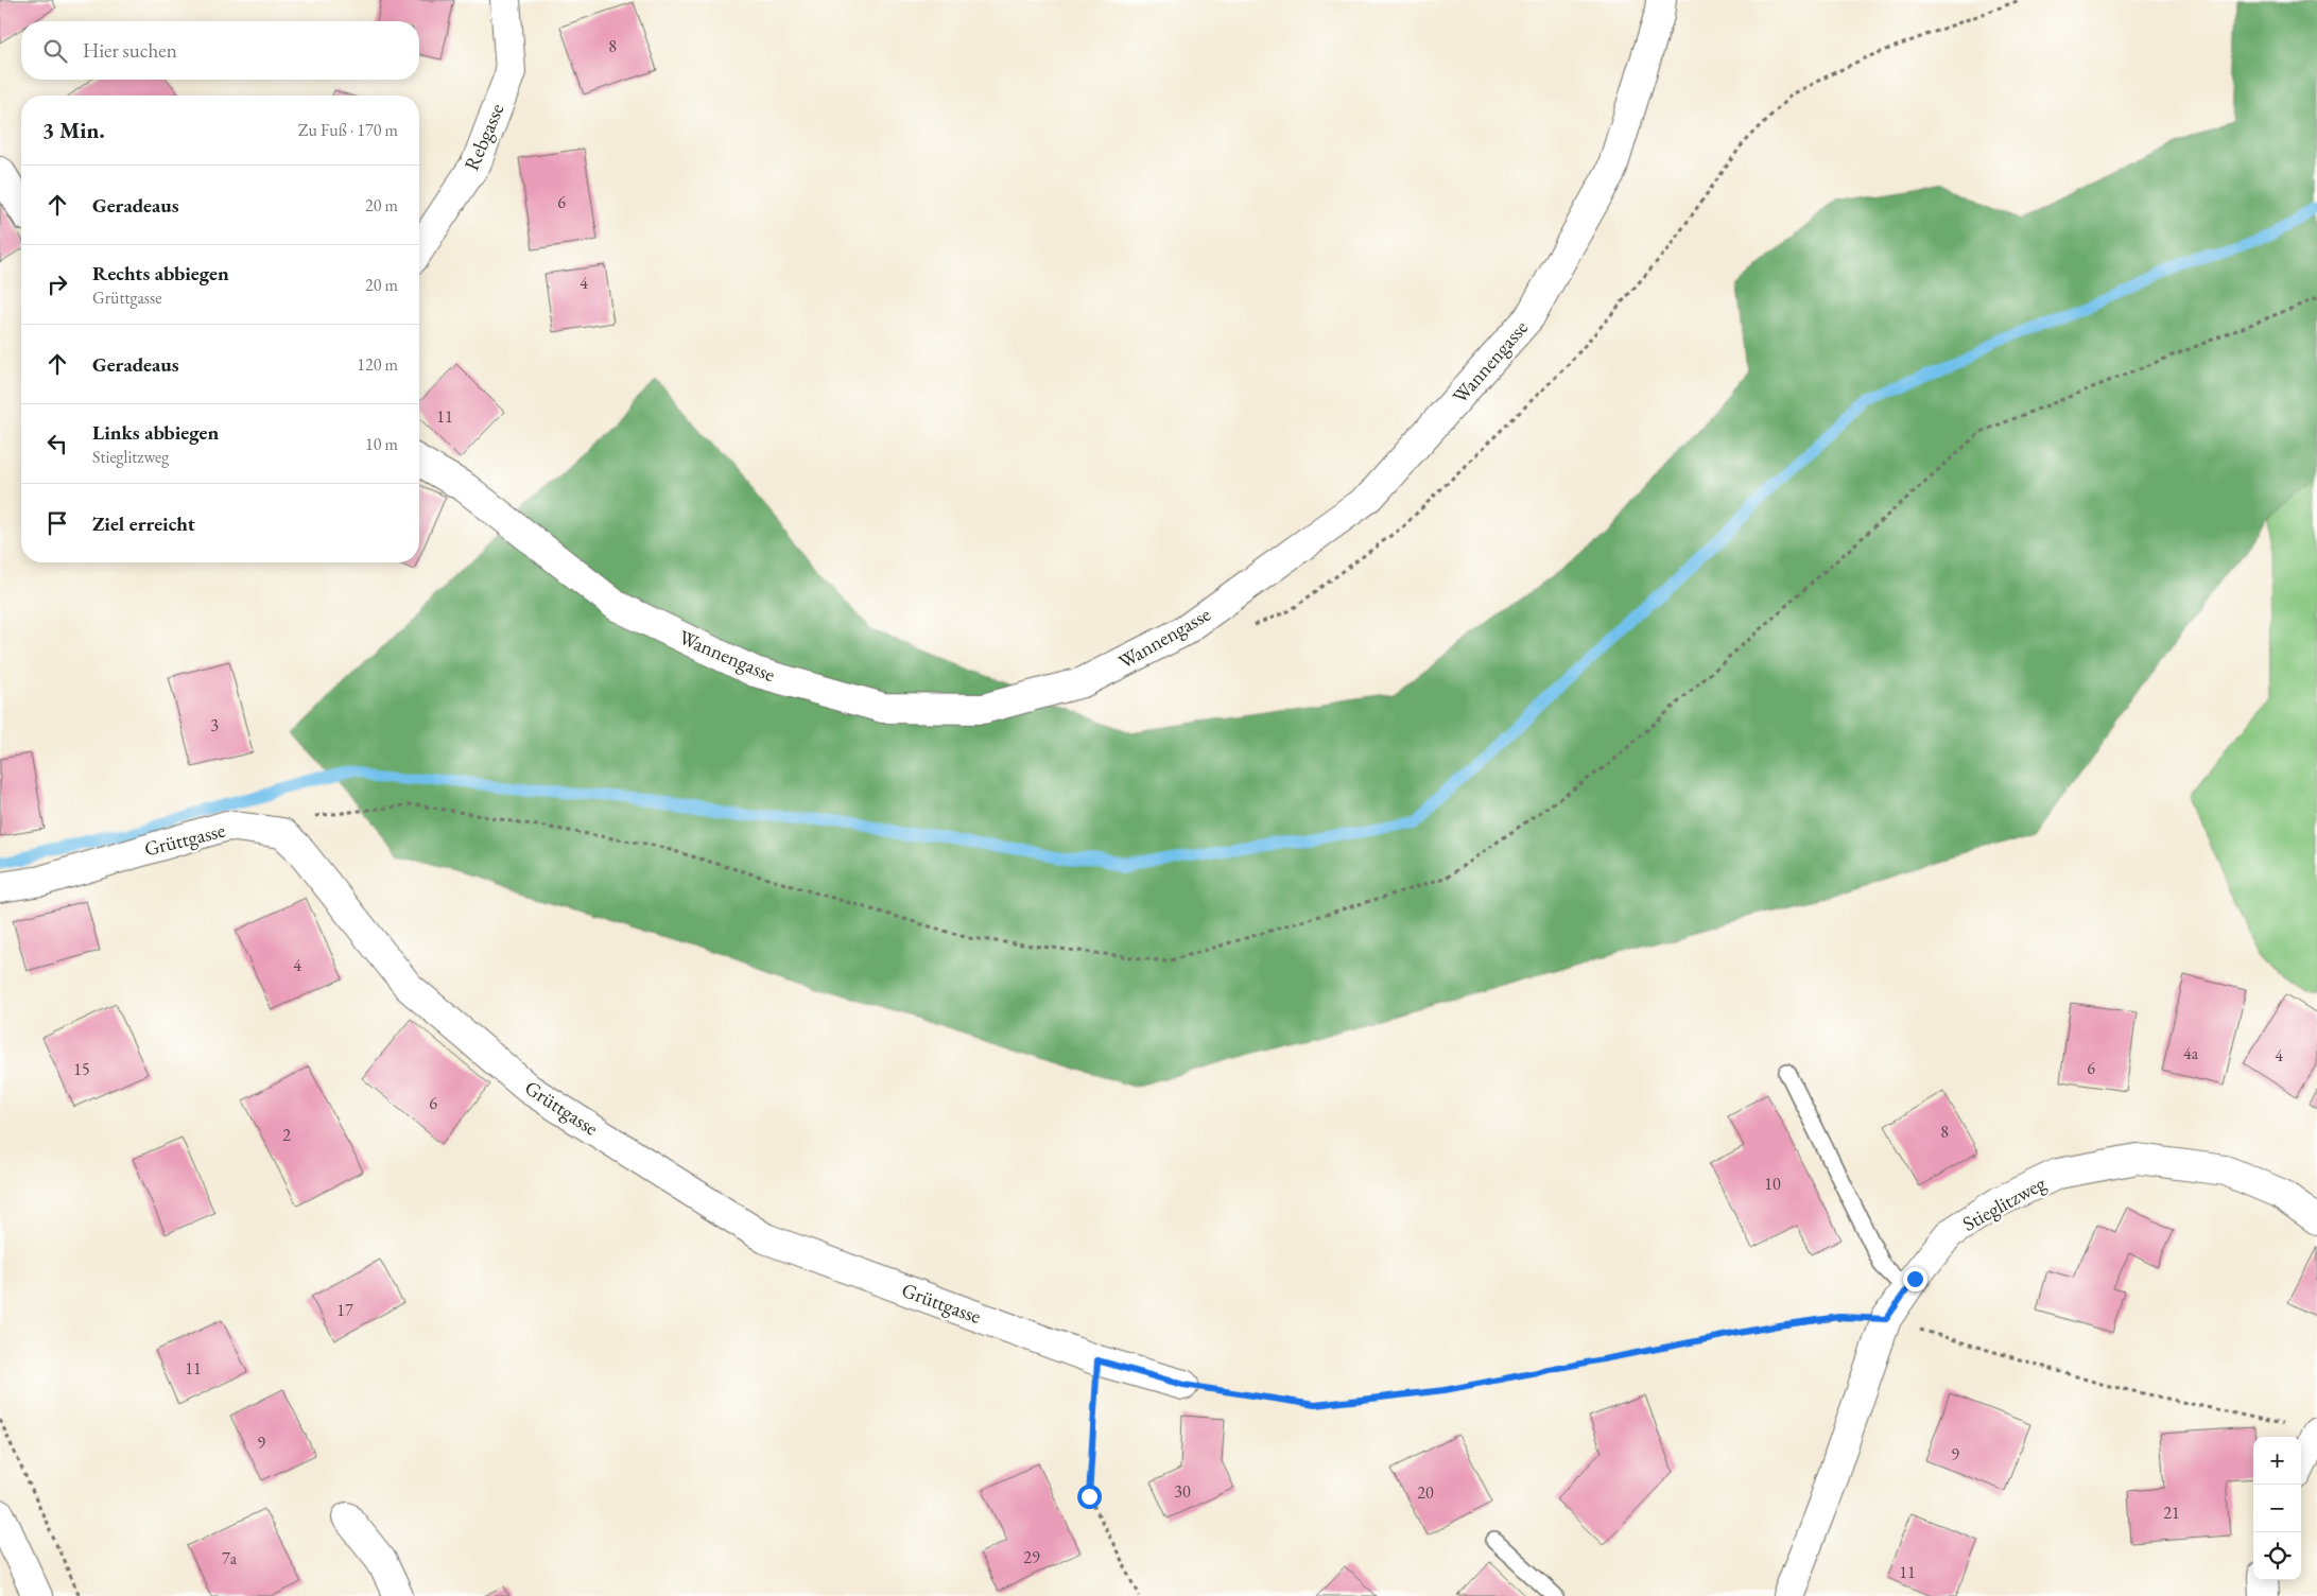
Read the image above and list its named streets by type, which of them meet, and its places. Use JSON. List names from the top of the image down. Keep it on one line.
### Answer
{"streets":{"street":["Rebgasse","Wannengasse","Grüttgasse","Stieglitzweg"]},"house_numbers":["8","6","4","11","3","4","4a","4","6","15","6","8","2","10","17","11","9","9","30","20","21","29","7a","11"],"page":{"search":"Hier suchen","heading":["3 Min.","Zu Fuß · 170 m"],"list":[["Geradeaus","20 m"],["Rechts abbiegen","Grüttgasse","20 m"],["Geradeaus","120 m"],["Links abbiegen","Stieglitzweg","10 m"],"Ziel erreicht"],"map_buttons":["+","−"]}}
